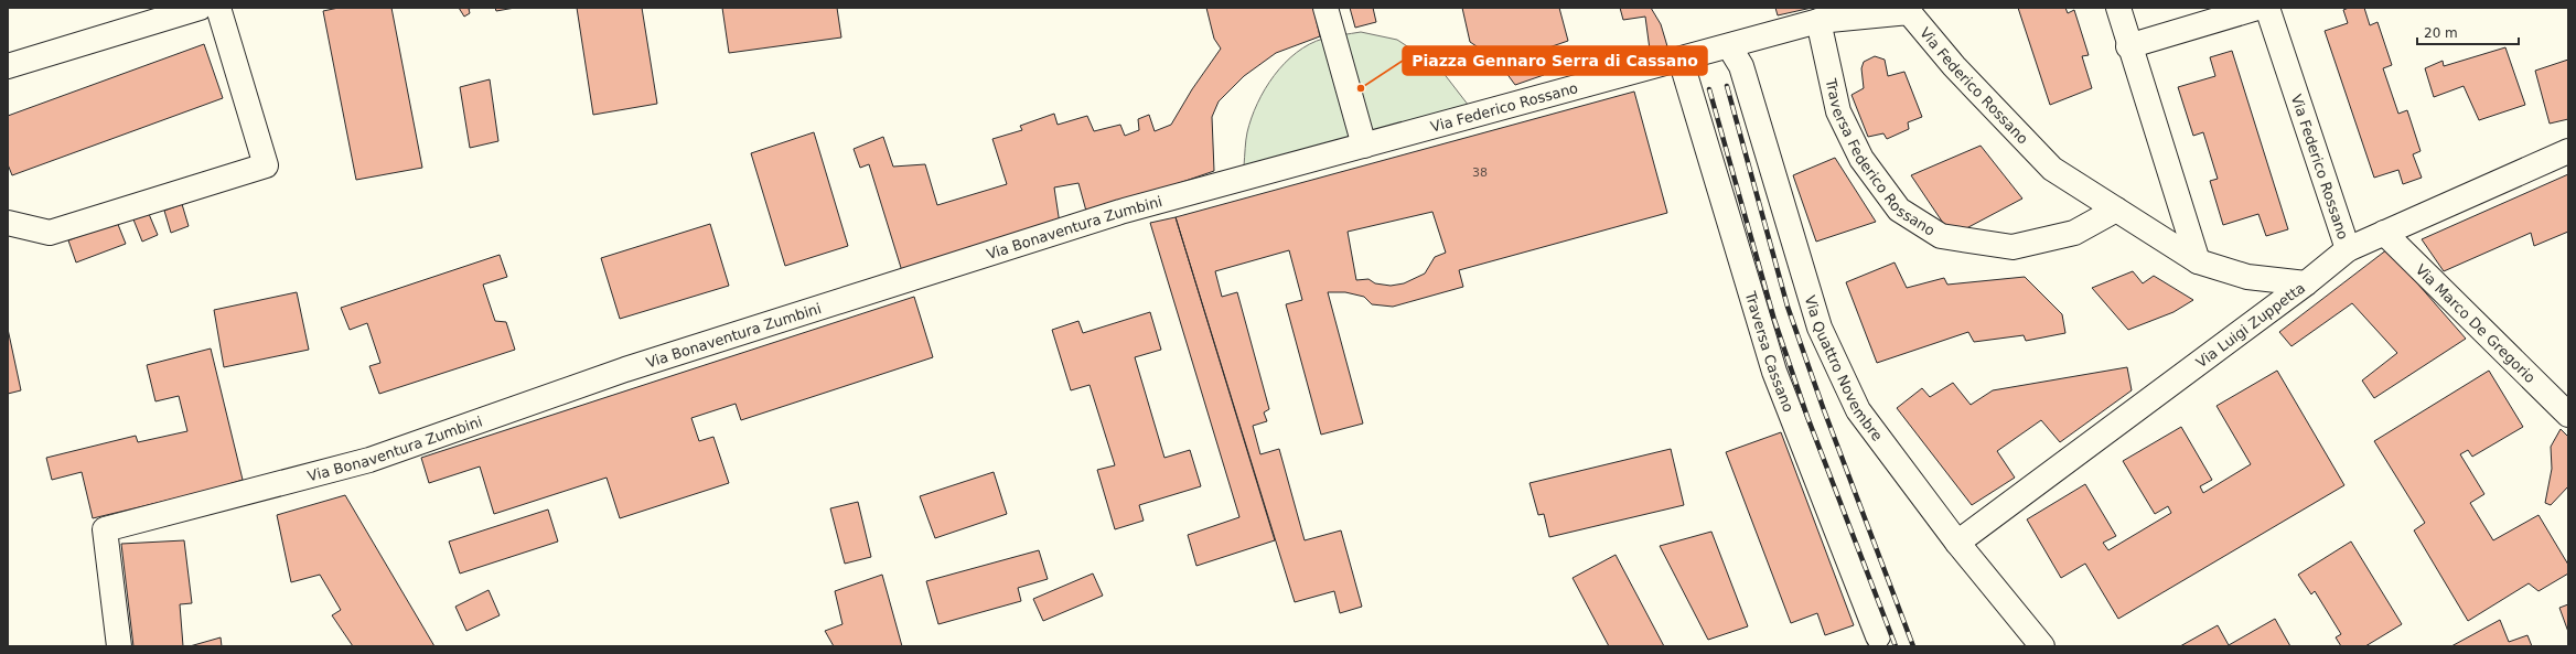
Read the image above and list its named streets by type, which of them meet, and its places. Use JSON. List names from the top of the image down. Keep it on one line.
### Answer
{"streets":{"street":["Via Federico Rossano","Traversa Federico Rossano","Via Bonaventura Zumbini","Via Marco De Gregorio","Via Luigi Zuppetta","Traversa Cassano","Via Quattro Novembre"]},"crossings":[["Via Federico Rossano","Traversa Federico Rossano"],["Via Federico Rossano","Via Bonaventura Zumbini"],["Via Federico Rossano","Via Luigi Zuppetta"],["Via Federico Rossano","Traversa Cassano"],["Via Federico Rossano","Via Quattro Novembre"],["Via Marco De Gregorio","Via Luigi Zuppetta"],["Via Luigi Zuppetta","Via Quattro Novembre"]],"places":["Piazza Gennaro Serra di Cassano"],"house_numbers":["38"],"scale_bar":"20 m"}
